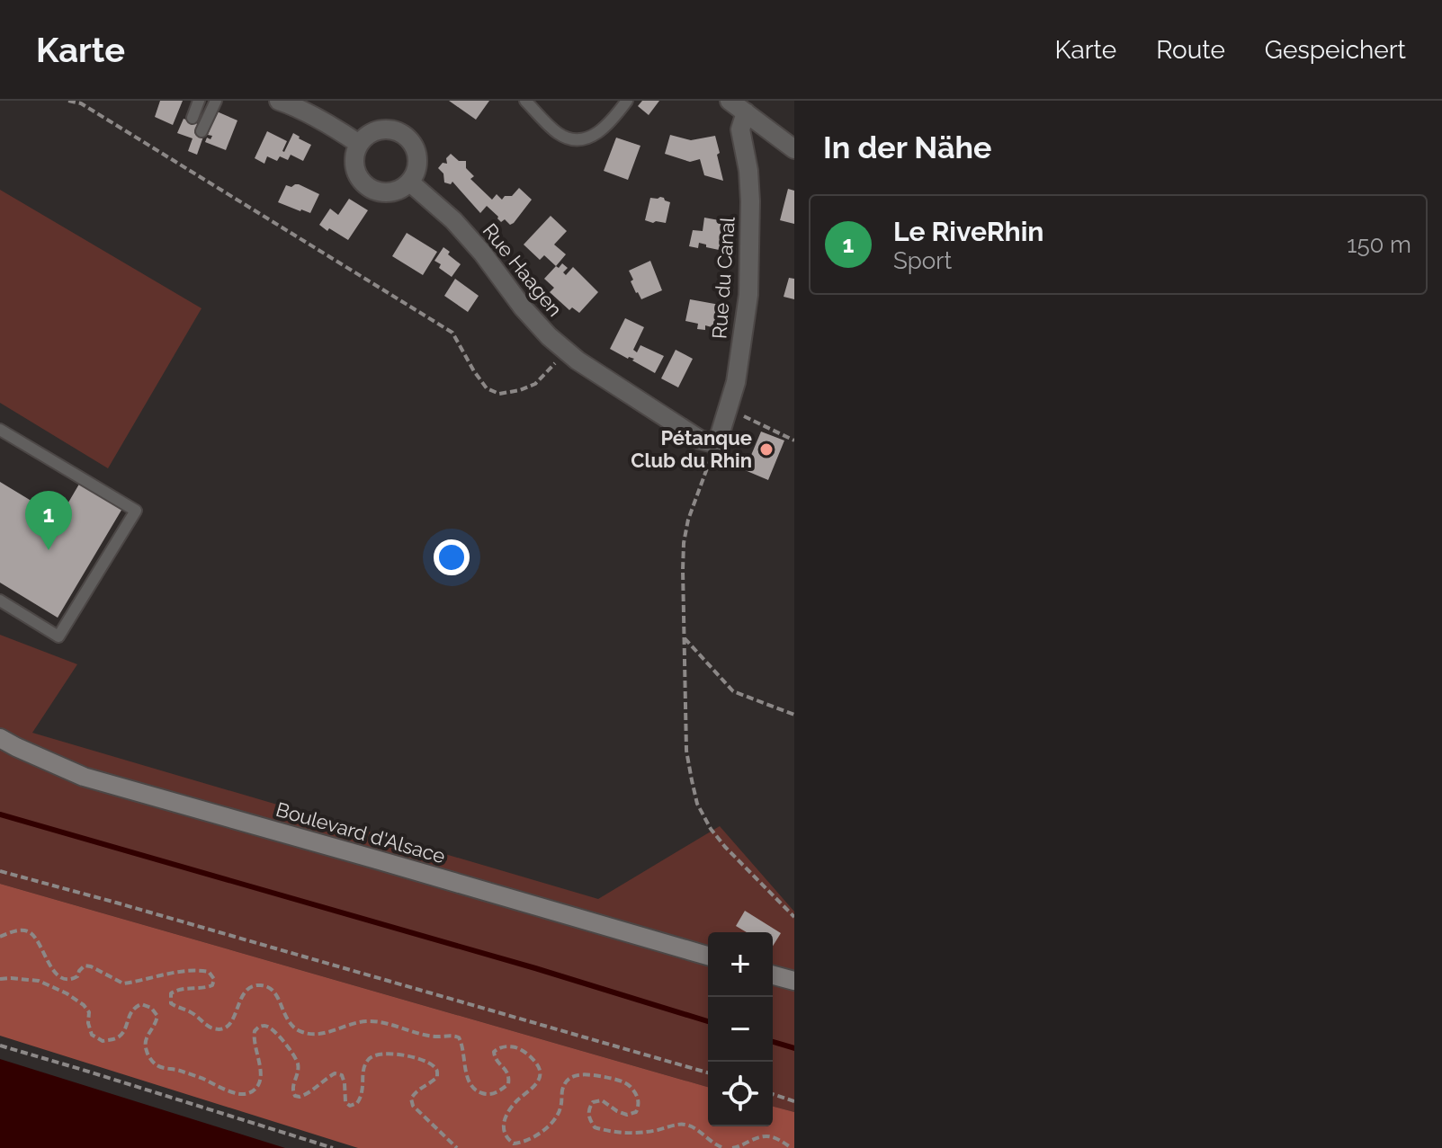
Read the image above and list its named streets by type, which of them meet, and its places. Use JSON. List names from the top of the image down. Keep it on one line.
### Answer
{"streets":{"street":["Rue Haagen","Rue du Canal","Boulevard d'Alsace"]},"crossings":[["Rue Haagen","Rue du Canal"]],"places":["Pétanque Club du Rhin"],"page":{"header":"Karte","nav":["Karte","Route","Gespeichert"],"heading":"In der Nähe","list":[{"mark":"1","name":"Le RiveRhin","note":"Sport","value":"150 m"}],"pins":"1","map_buttons":["+","−"]}}
